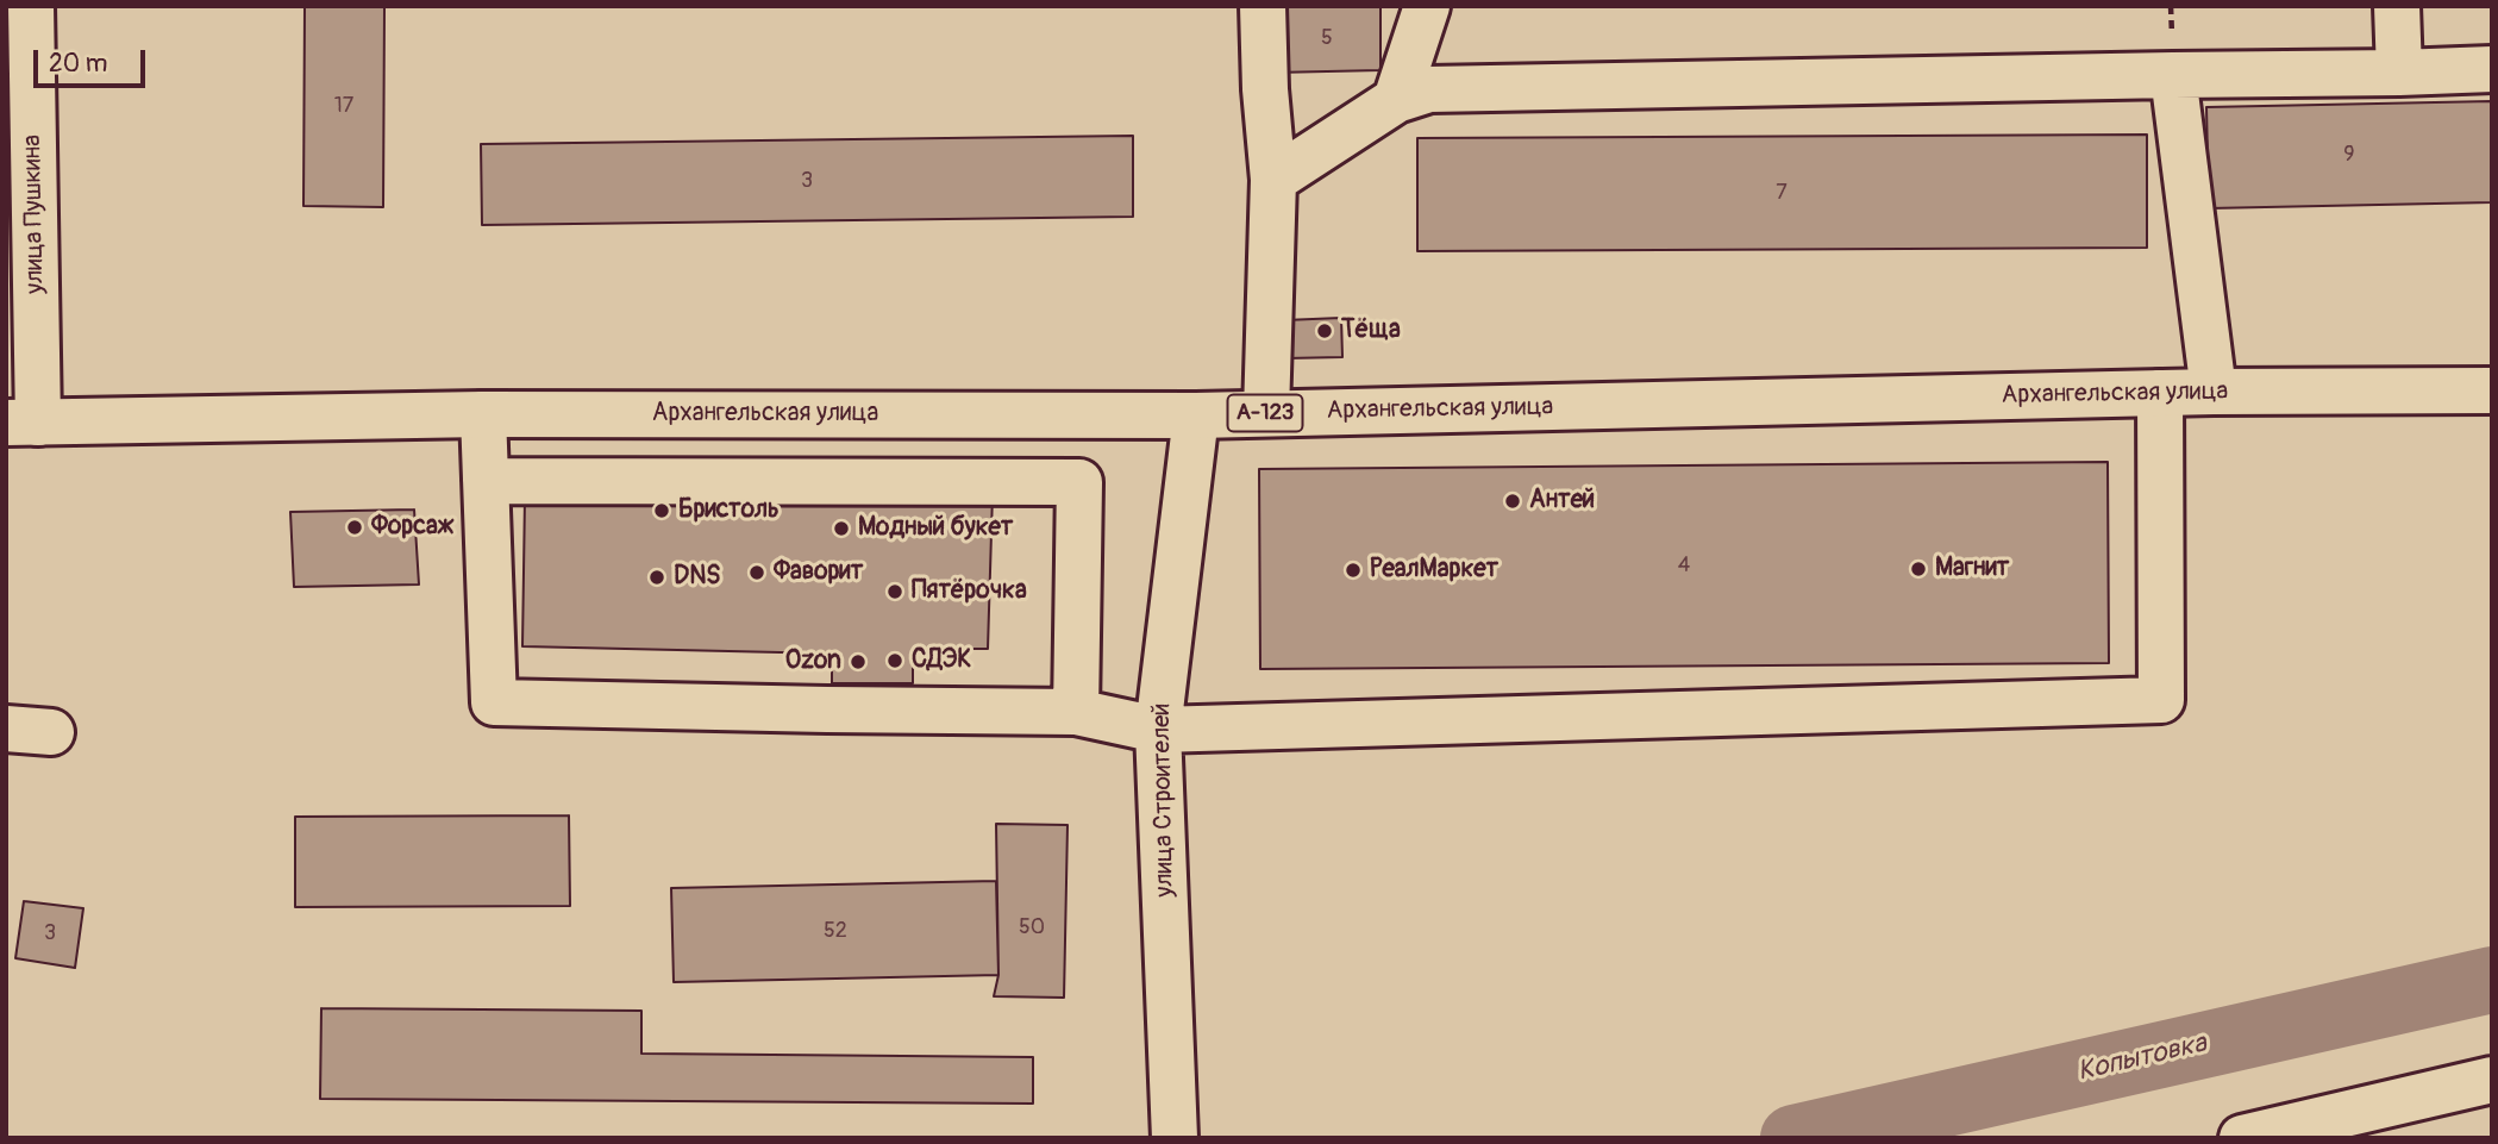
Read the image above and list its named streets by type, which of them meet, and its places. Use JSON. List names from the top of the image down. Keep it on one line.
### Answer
{"streets":{"main road":["улица Пушкина","Архангельская улица","А-123","улица Строителей"]},"crossings":[["улица Пушкина","Архангельская улица"],["Архангельская улица","улица Строителей"]],"water":["Копытовка"],"places":["Тёща","Антей","Бристоль","Форсаж","Модный букет","Магнит","РеалМаркет","Фаворит","DNS","Пятёрочка","СДЭК","Ozon"],"house_numbers":["5","17","9","3","7","4","50","52","3"],"scale_bar":"20 m"}
